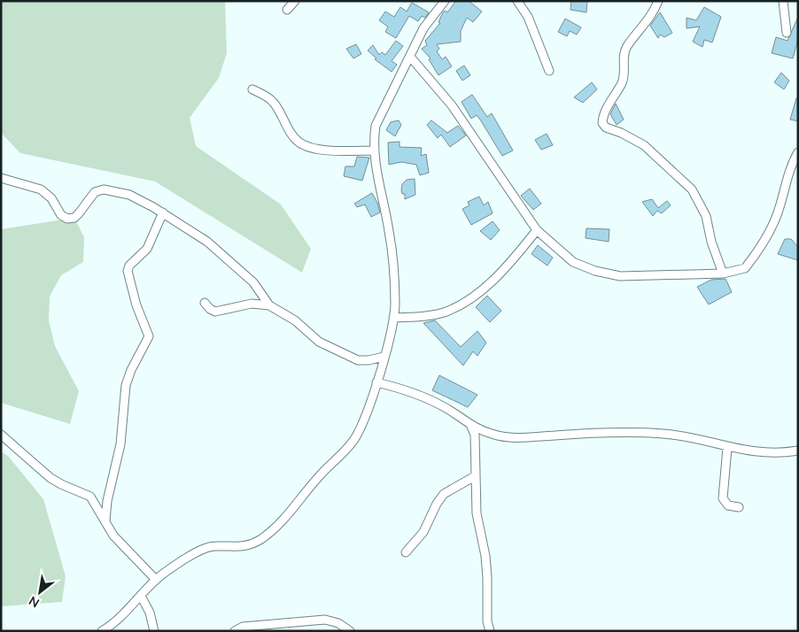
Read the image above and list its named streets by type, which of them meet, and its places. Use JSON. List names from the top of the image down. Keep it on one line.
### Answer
{"north":"bottom left"}
